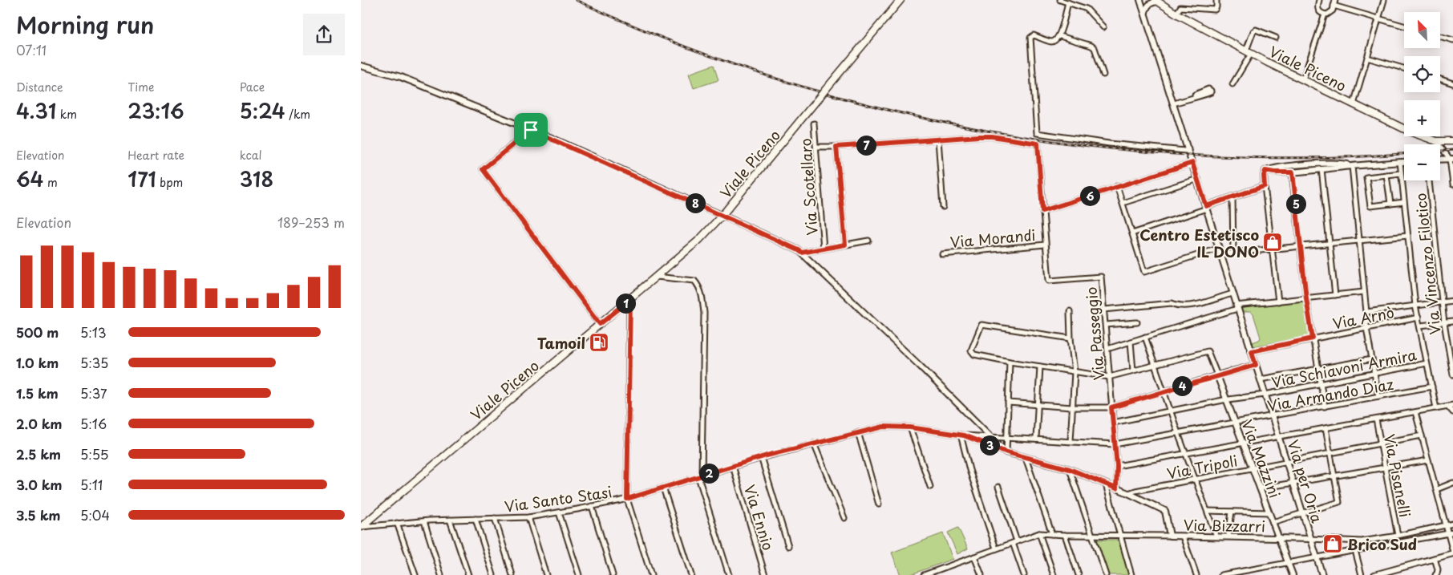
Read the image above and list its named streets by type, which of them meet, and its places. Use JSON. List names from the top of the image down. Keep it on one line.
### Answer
{"streets":{"main road":["Viale Piceno"],"street":["Via Scotellaro","Via Morandi","Via Vincenzo Filotico","Via Arnò","Via Passeggio","Via Schiavoni Armira","Via Armando Diaz","Via Mazzini","Via Tripoli","Via Pisanelli","Via per Oria","Via Santo Stasi","Via Ennio","Via Bizzarri"]},"crossings":[["Viale Piceno","Via Santo Stasi"],["Via Scotellaro","Via Passeggio"],["Via Morandi","Via Passeggio"],["Via Arnò","Via per Oria"],["Via Passeggio","Via Schiavoni Armira"],["Via Passeggio","Via Armando Diaz"],["Via Schiavoni Armira","Via Mazzini"],["Via Schiavoni Armira","Via per Oria"],["Via Armando Diaz","Via Mazzini"],["Via Armando Diaz","Via per Oria"],["Via Armando Diaz","Via Santo Stasi"],["Via Mazzini","Via Tripoli"],["Via Mazzini","Via Bizzarri"],["Via Tripoli","Via Pisanelli"],["Via Tripoli","Via per Oria"],["Via Pisanelli","Via Bizzarri"],["Via per Oria","Via Bizzarri"],["Via Santo Stasi","Via Ennio"]],"places":{"shop":["Centro Estetisco IL DONO","Brico Sud"],"fuel station":["Tamoil"]},"north":"top left","page":{"heading":["Morning run","07:11"],"map_buttons":["+","−"],"stats":[["Distance","4.31 km"],["Time","23:16"],["Pace","5:24 /km"],["Elevation","64 m"],["Heart rate","171 bpm"],["kcal","318"]],"pins":["7","6","8","5","1","4","3","2"],"chart":["Elevation","189–253 m"],"list":[{"name":"500 m","note":"5:13"},{"name":"1.0 km","note":"5:35"},{"name":"1.5 km","note":"5:37"},{"name":"2.0 km","note":"5:16"},{"name":"2.5 km","note":"5:55"},{"name":"3.0 km","note":"5:11"},{"name":"3.5 km","note":"5:04"}]}}
